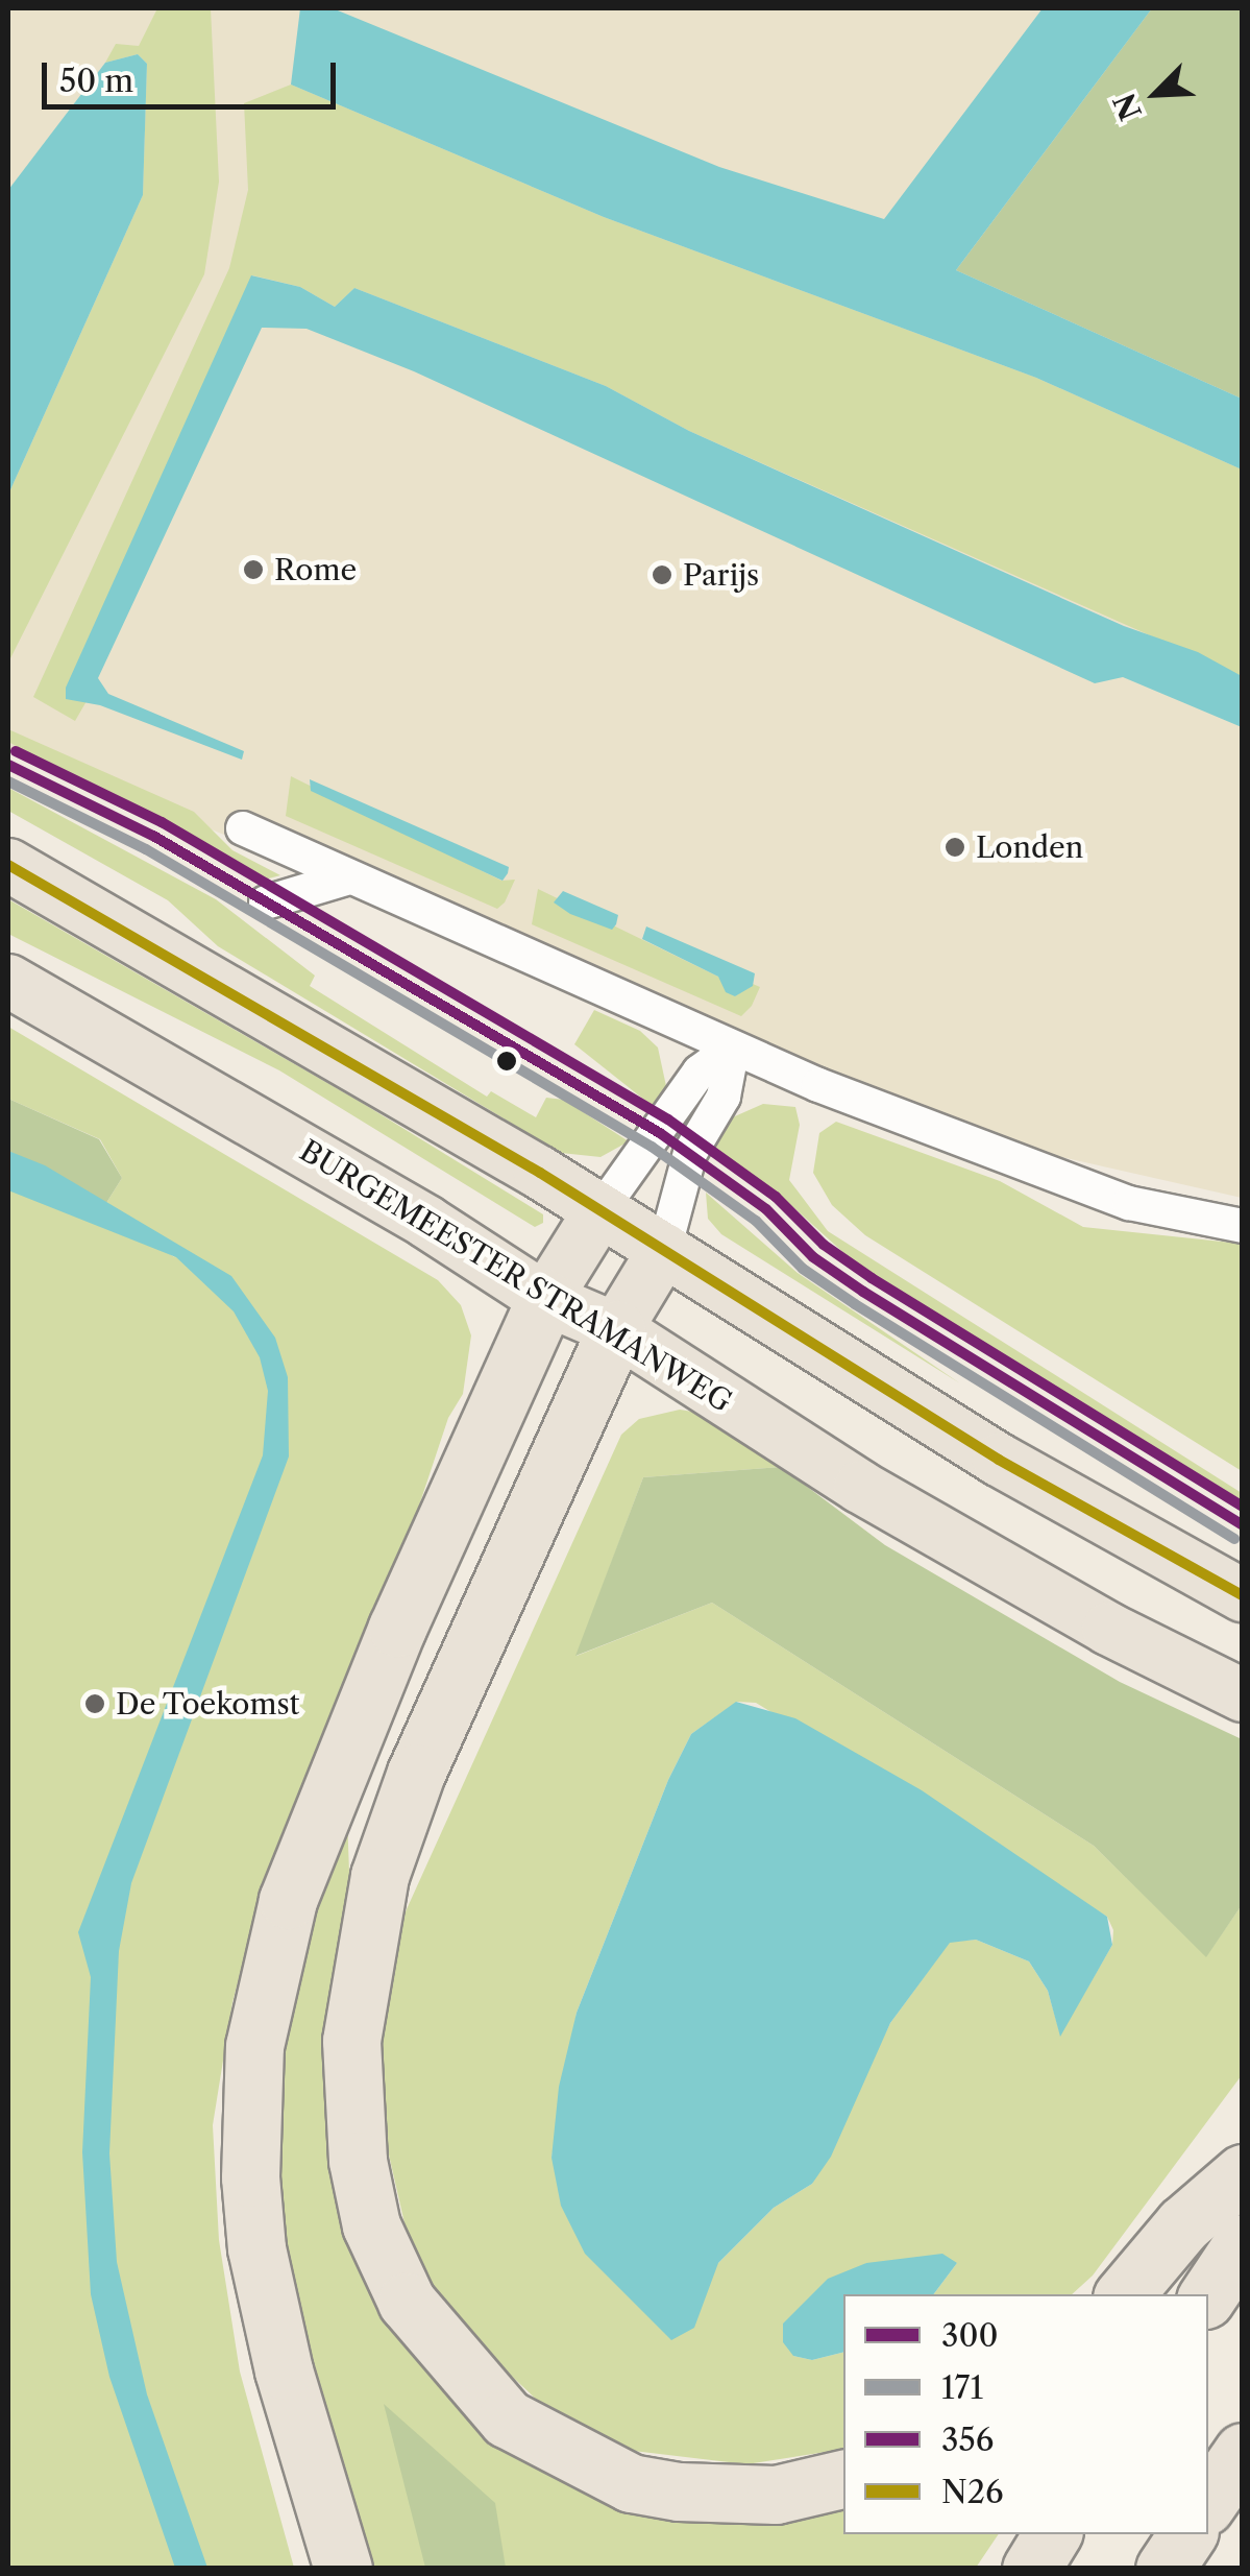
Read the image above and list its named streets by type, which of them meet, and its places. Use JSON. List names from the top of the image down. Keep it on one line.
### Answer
{"streets":{"main road":["BURGEMEESTER STRAMANWEG"]},"places":["Rome","Parijs","Londen","De Toekomst"],"lines":["transit line 356","transit line 300","transit line 171","transit line N26"],"legend":["300","171","356","N26"],"scale_bar":"50 m","north":"bottom left"}
